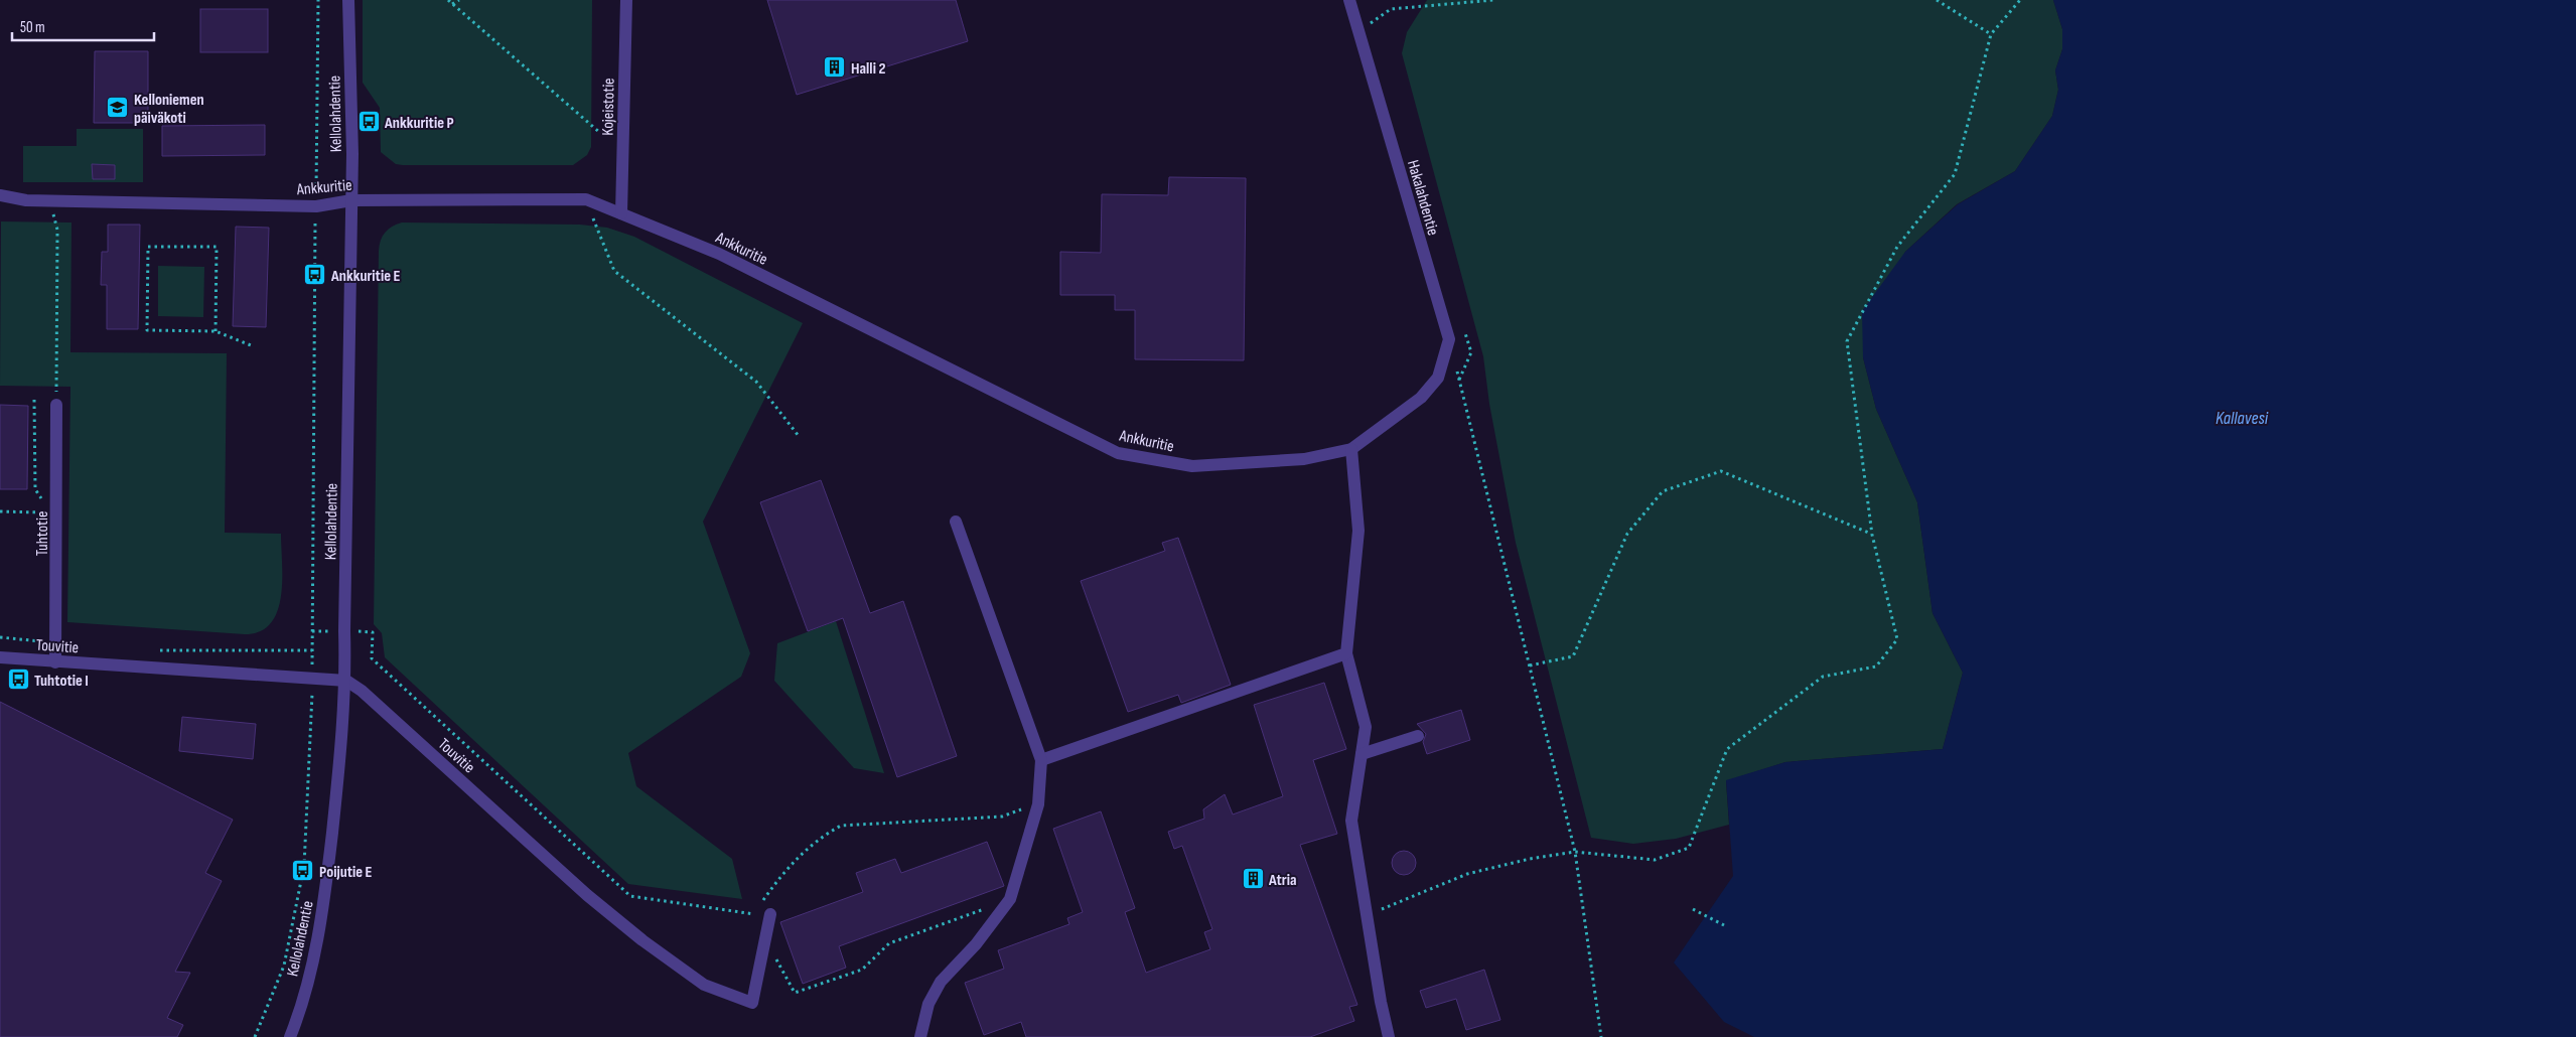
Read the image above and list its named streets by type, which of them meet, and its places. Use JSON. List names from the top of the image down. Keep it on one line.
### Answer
{"streets":{"street":["Kojeistotie","Kellolahdentie","Ankkuritie","Hakalahdentie","Tuhtotie","Touvitie"]},"crossings":[["Kojeistotie","Ankkuritie"],["Kellolahdentie","Ankkuritie"],["Kellolahdentie","Touvitie"],["Ankkuritie","Hakalahdentie"],["Tuhtotie","Touvitie"]],"water":["Kallavesi"],"places":{"building":["Halli 2","Atria"],"school or university":["Kelloniemen päiväkoti"],"bus stop":["Ankkuritie P","Ankkuritie E","Tuhtotie I","Poijutie E"]},"scale_bar":"50 m"}
